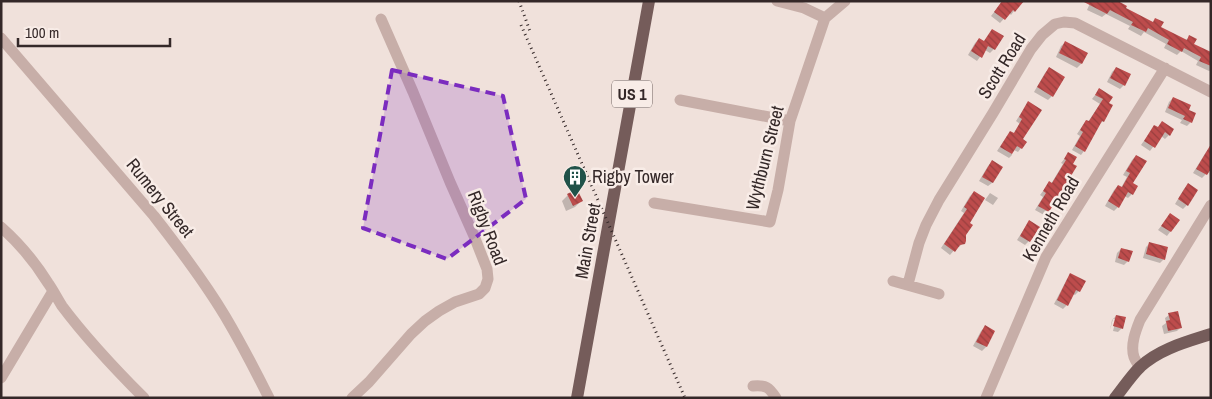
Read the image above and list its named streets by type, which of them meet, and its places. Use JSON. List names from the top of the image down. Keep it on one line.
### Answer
{"streets":{"main road":["US 1","Main Street"],"street":["Scott Road","Wythburn Street","Rumery Street","Kenneth Road","Rigby Road"]},"crossings":[["Scott Road","Kenneth Road"]],"places":{"building":["Rigby Tower"]},"scale_bar":"100 m"}
